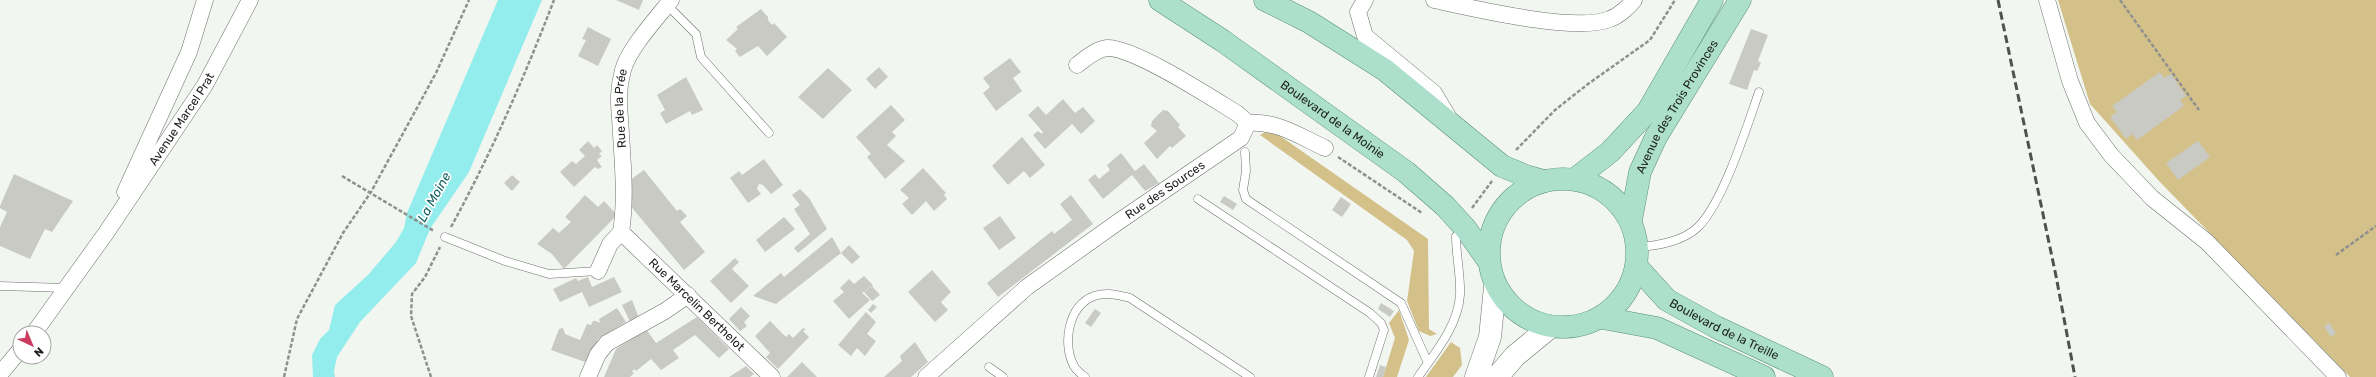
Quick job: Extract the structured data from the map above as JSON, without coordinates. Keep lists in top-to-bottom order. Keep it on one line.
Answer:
{"streets":{"main road":["Avenue des Trois Provinces","Boulevard de la Moinie","Boulevard de la Treille"],"street":["Rue de la Prée","Avenue Marcel Prat","Rue des Sources","Rue Marcelin Berthelot"]},"crossings":[["Rue de la Prée","Rue Marcelin Berthelot"]],"water":["La Moine"],"north":"bottom right"}
